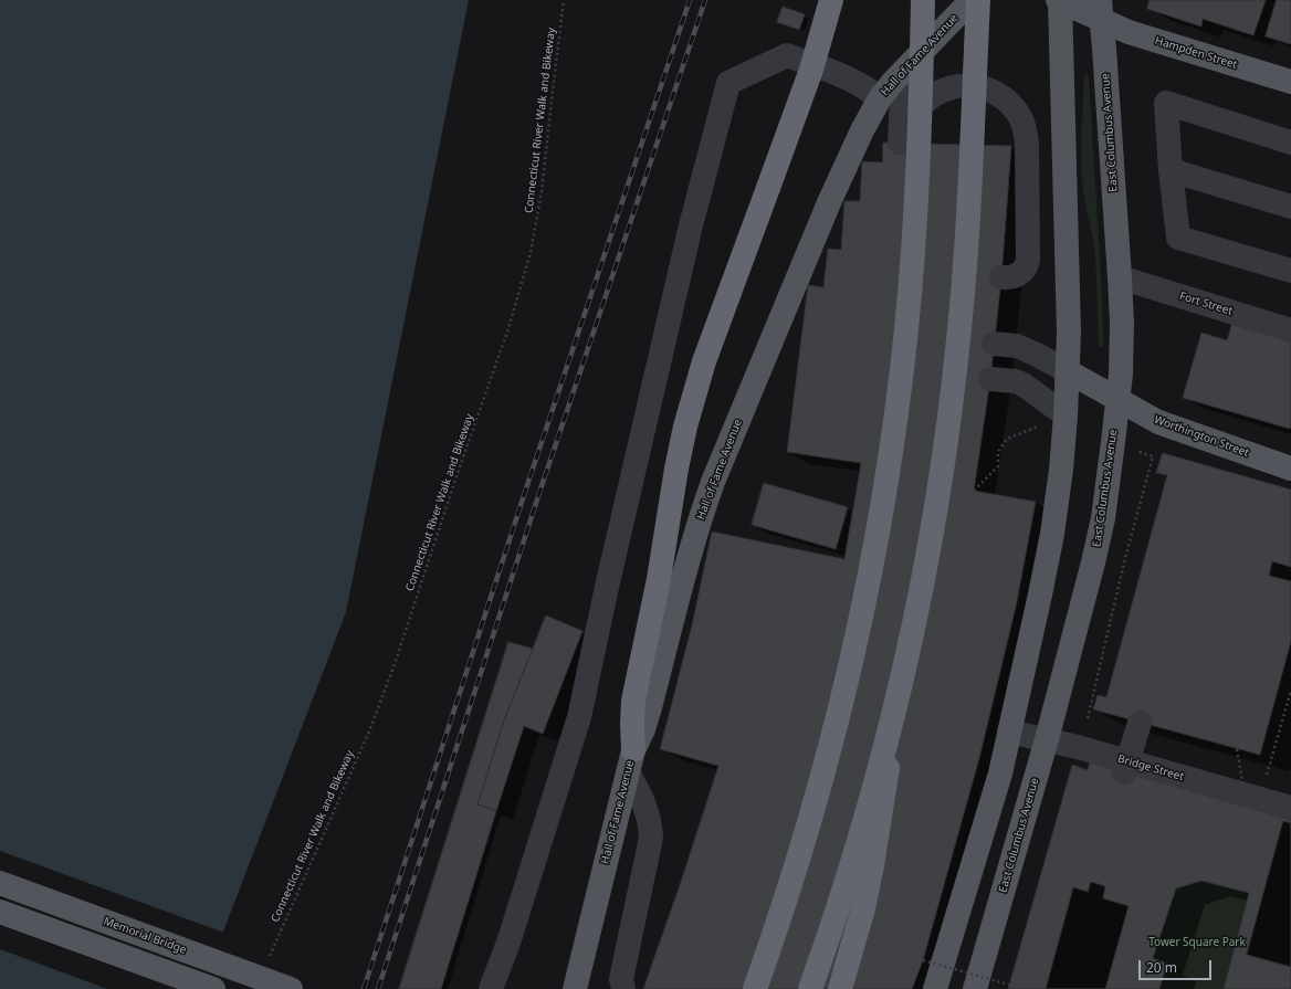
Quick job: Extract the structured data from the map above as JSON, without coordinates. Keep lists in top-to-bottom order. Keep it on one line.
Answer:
{"streets":{"main road":["Hampden Street","Hall of Fame Avenue","East Columbus Avenue","Worthington Street","Memorial Bridge"],"street":["Fort Street","Bridge Street"],"path":["Connecticut River Walk and Bikeway"]},"crossings":[["Hampden Street","East Columbus Avenue"],["East Columbus Avenue","Fort Street"],["East Columbus Avenue","Worthington Street"],["East Columbus Avenue","Bridge Street"]],"parks":["Tower Square Park"],"scale_bar":"20 m"}
